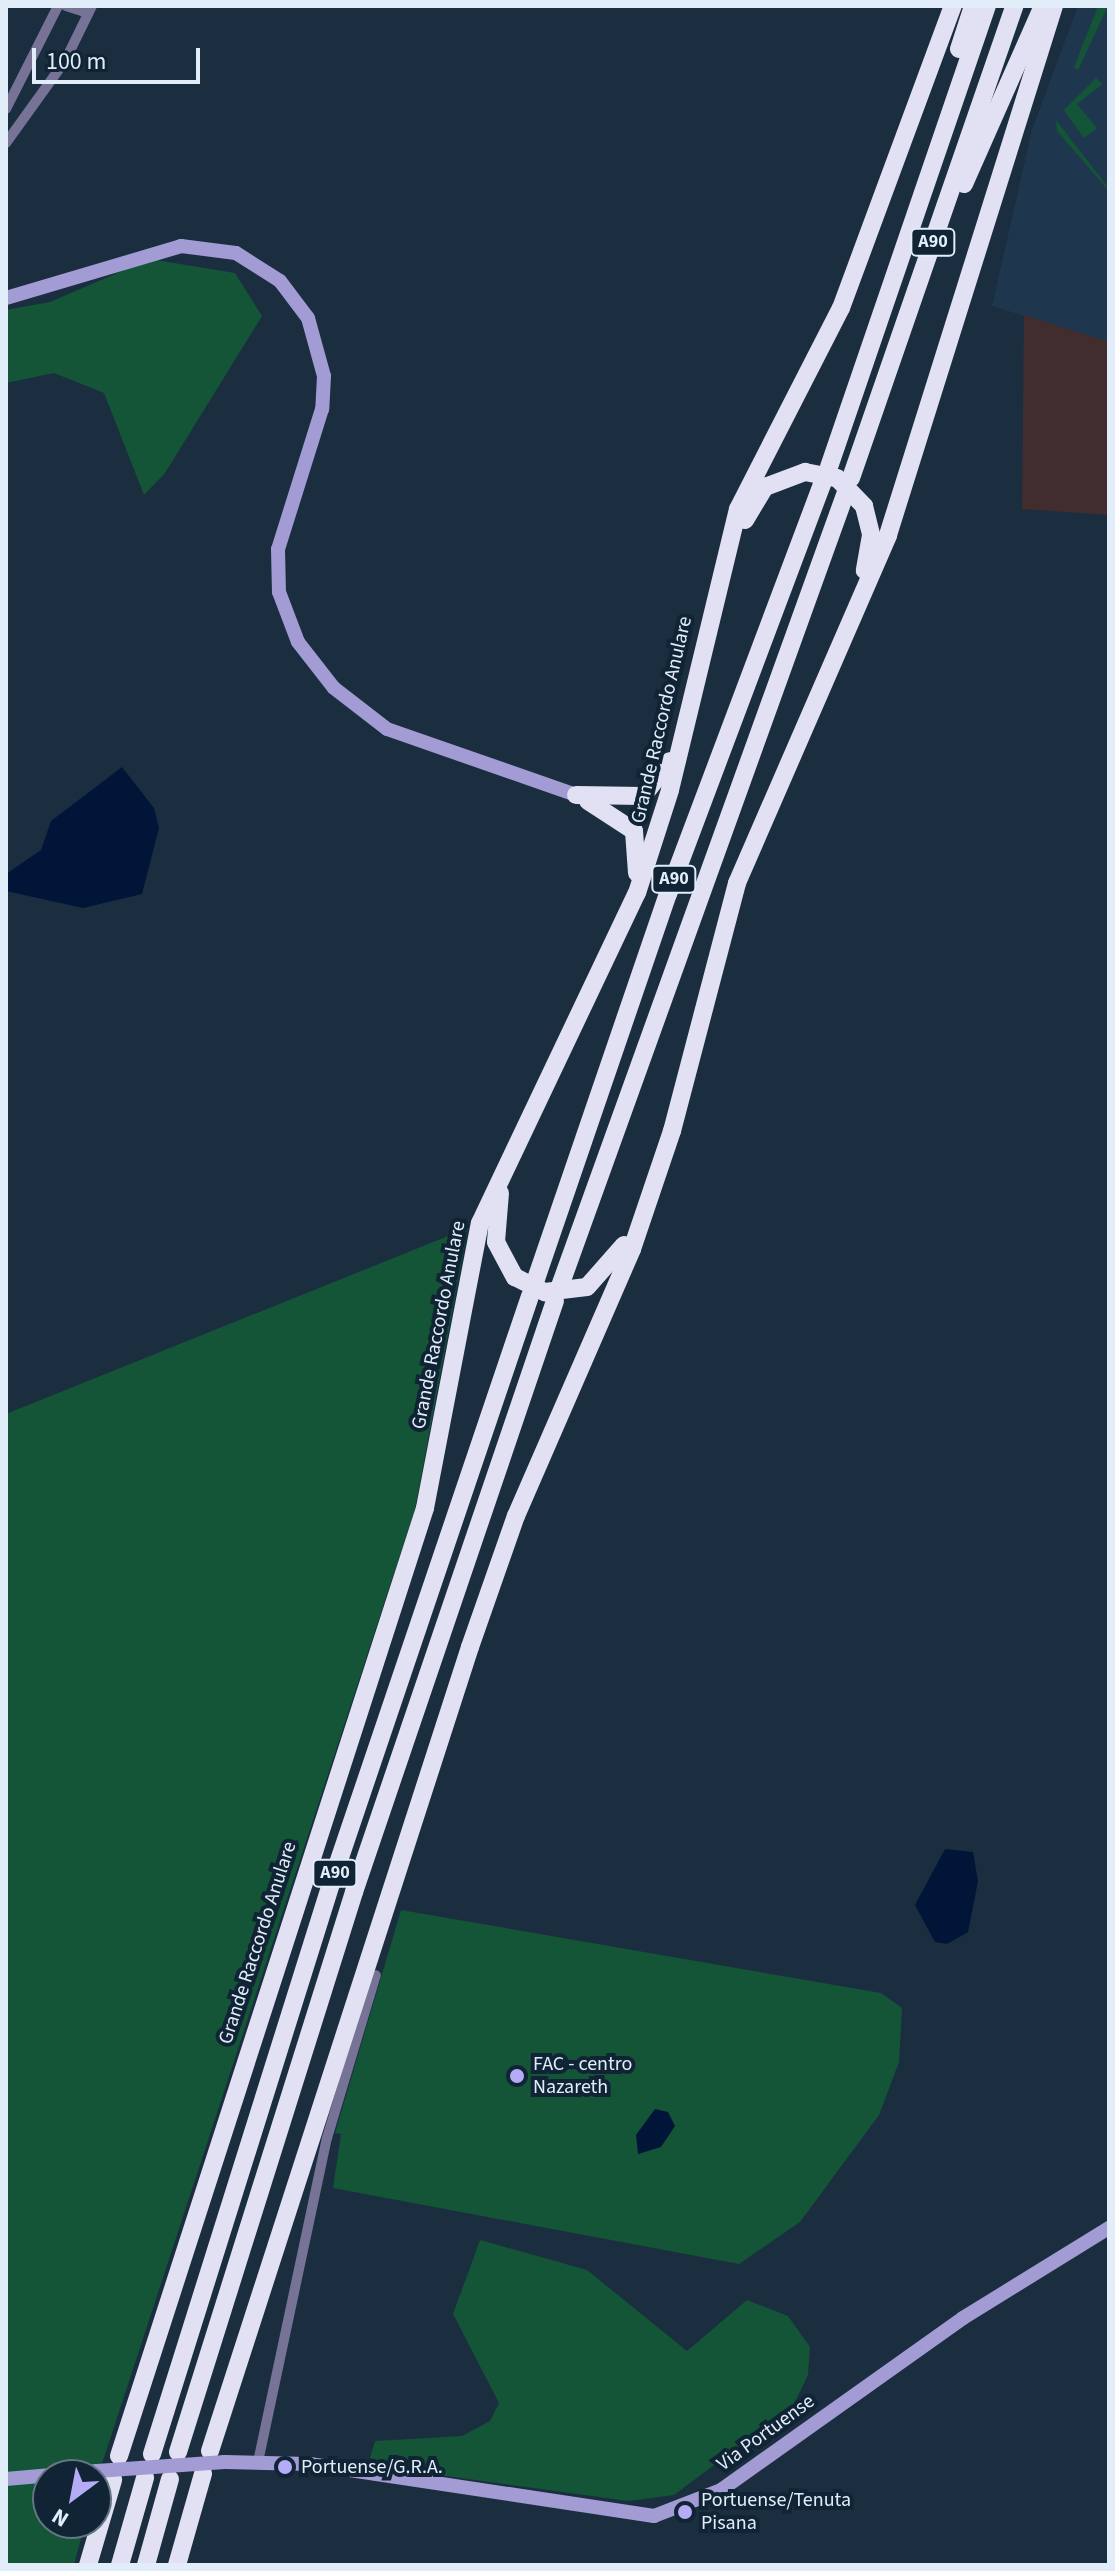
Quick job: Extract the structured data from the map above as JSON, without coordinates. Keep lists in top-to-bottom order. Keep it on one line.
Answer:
{"streets":{"highway":["A90","Grande Raccordo Anulare"],"main road":["Via Portuense"]},"places":["FAC - centro Nazareth","Portuense/G.R.A.","Portuense/Tenuta Pisana"],"scale_bar":"100 m","north":"bottom left"}
